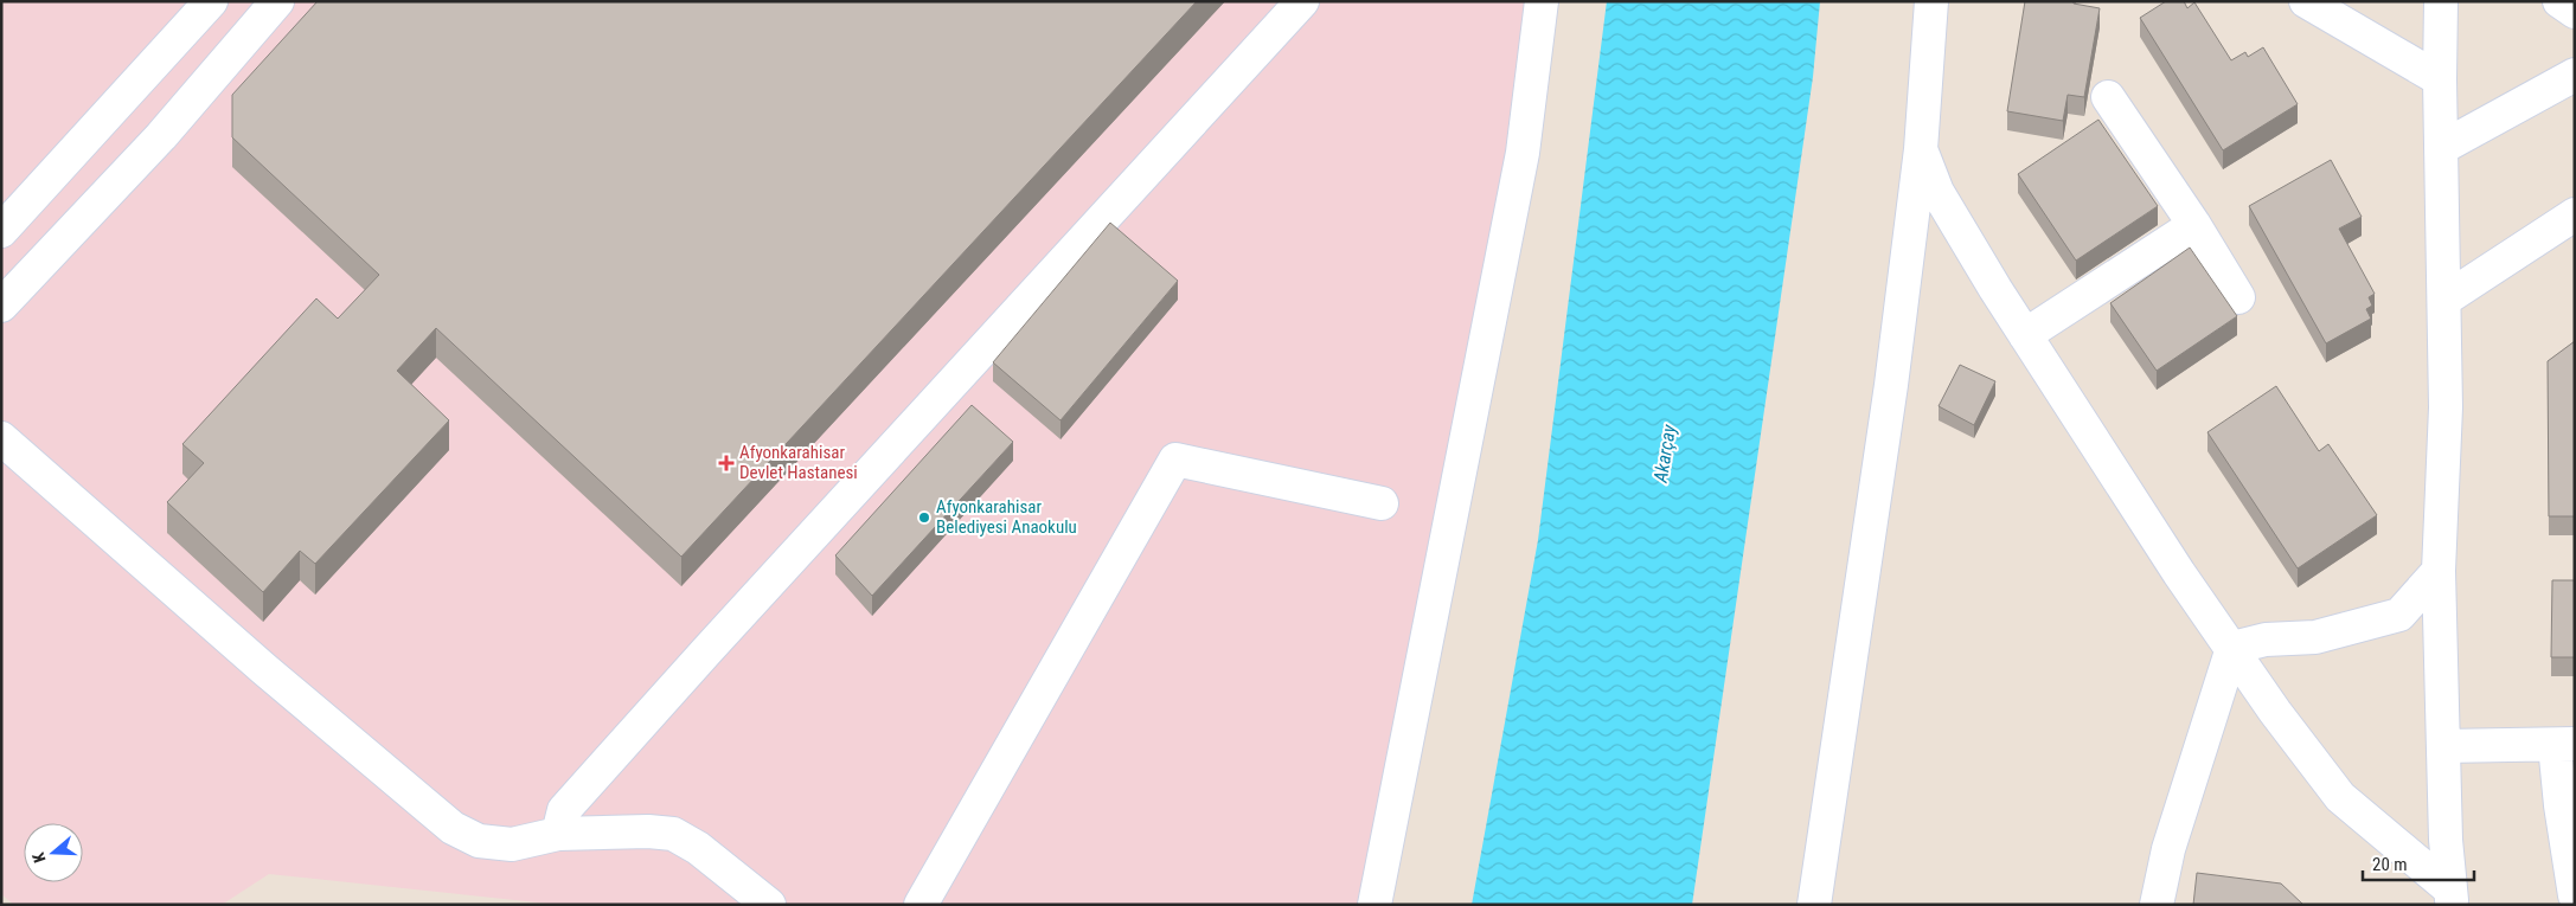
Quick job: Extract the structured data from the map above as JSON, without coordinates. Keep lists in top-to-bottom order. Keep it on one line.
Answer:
{"water":["Akarçay"],"places":{"health":["Afyonkarahisar Devlet Hastanesi"],"other":["Afyonkarahisar Belediyesi Anaokulu"]},"scale_bar":"20 m","north":"left"}
